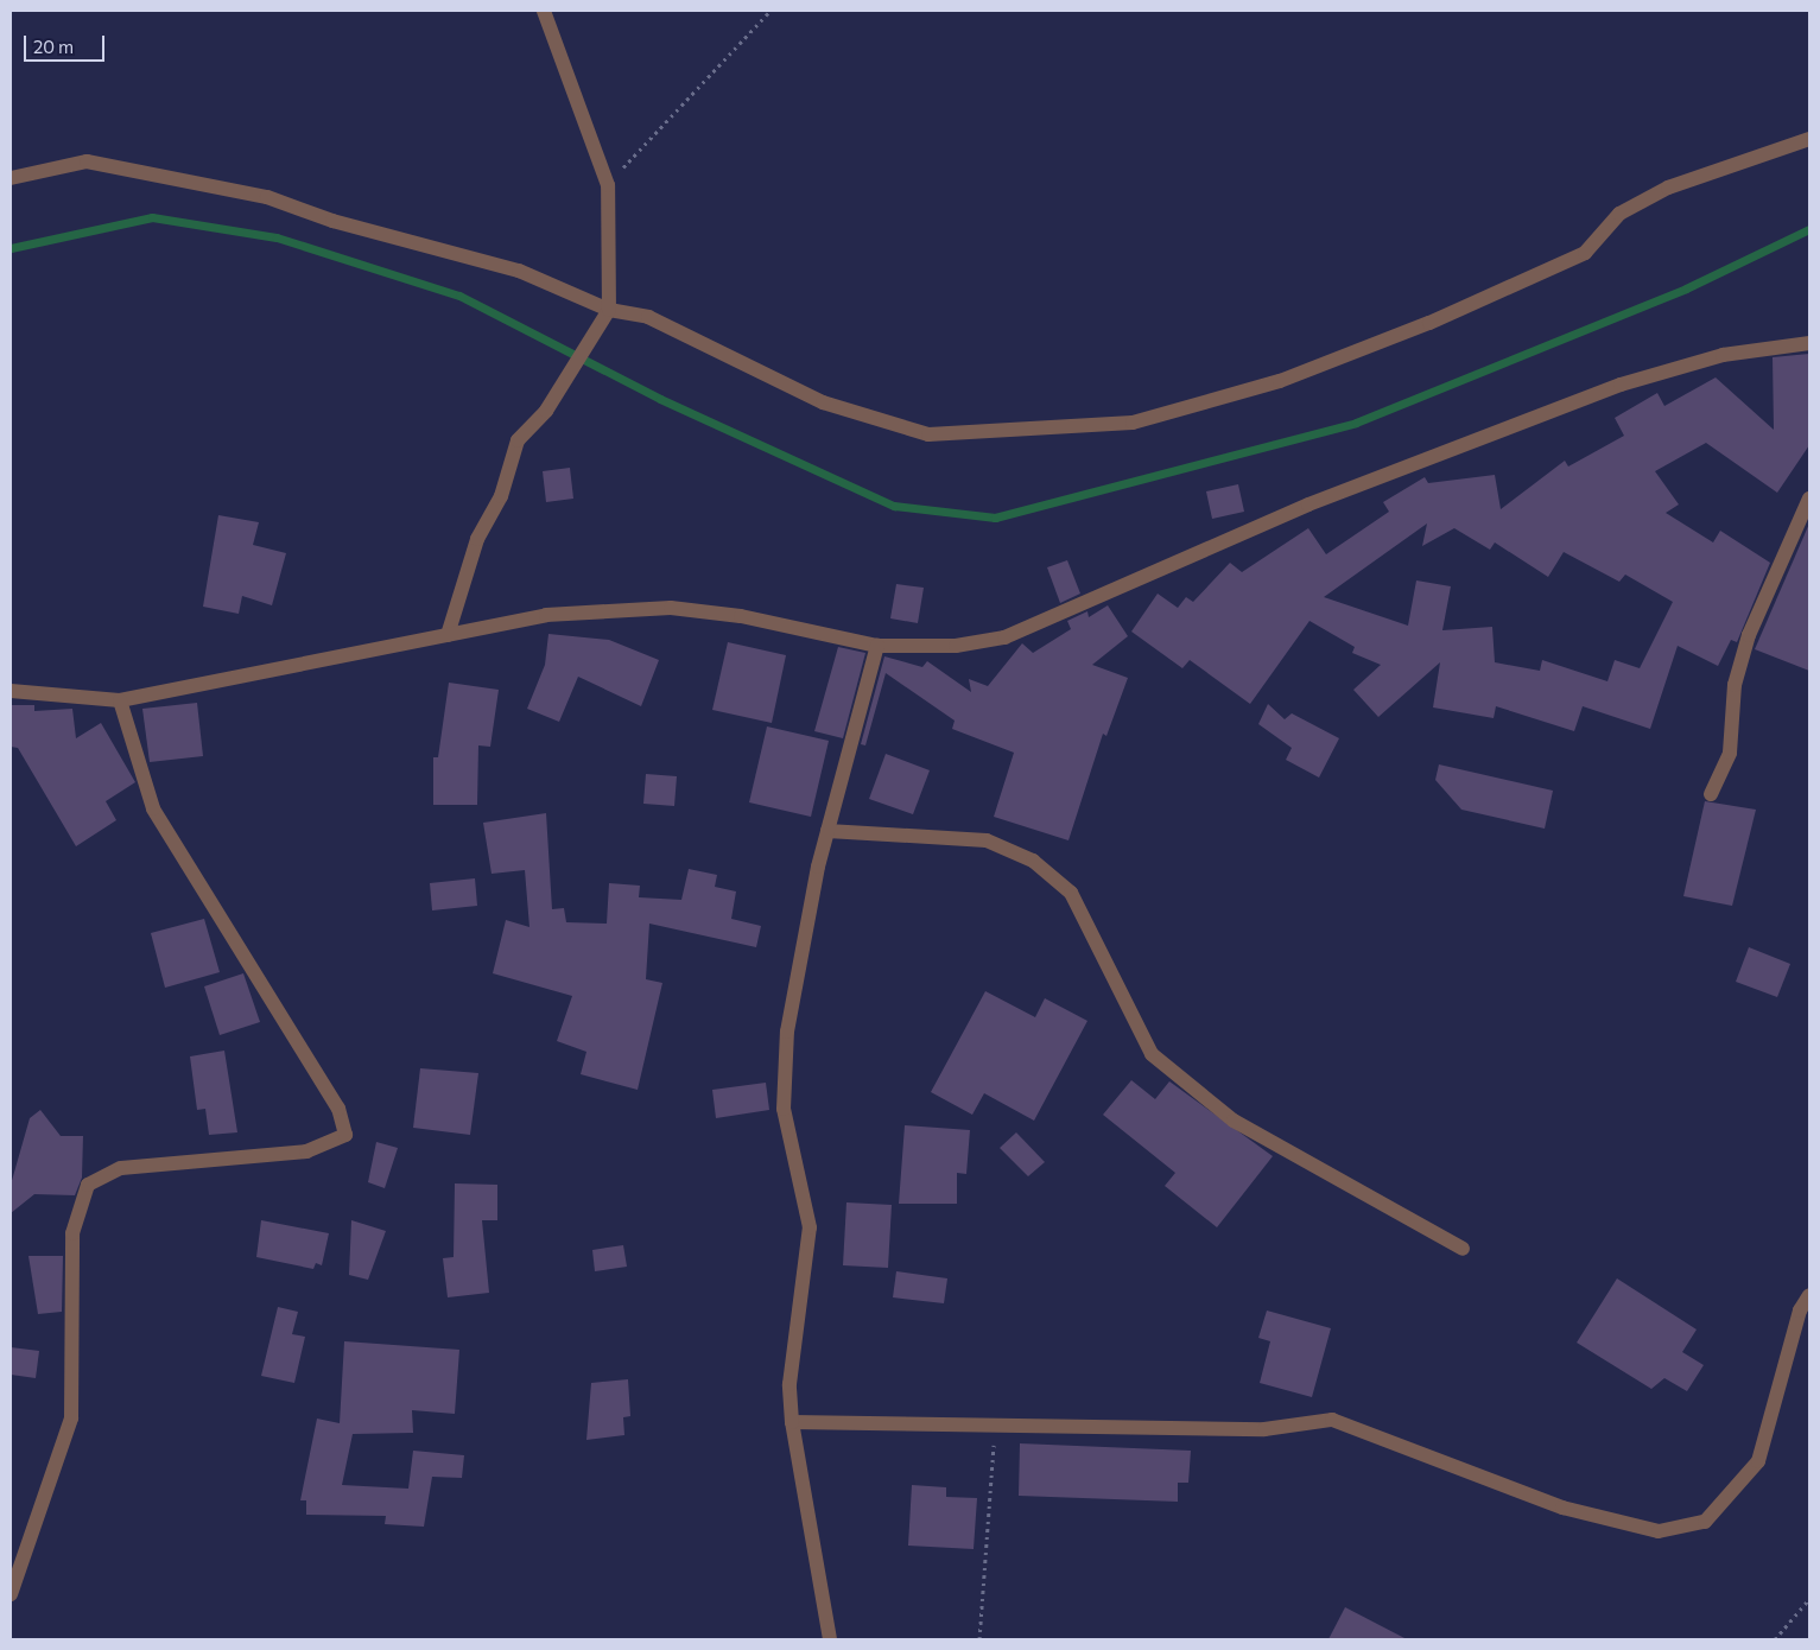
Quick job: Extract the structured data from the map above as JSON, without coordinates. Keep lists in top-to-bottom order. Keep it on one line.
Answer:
{"scale_bar":"20 m"}
